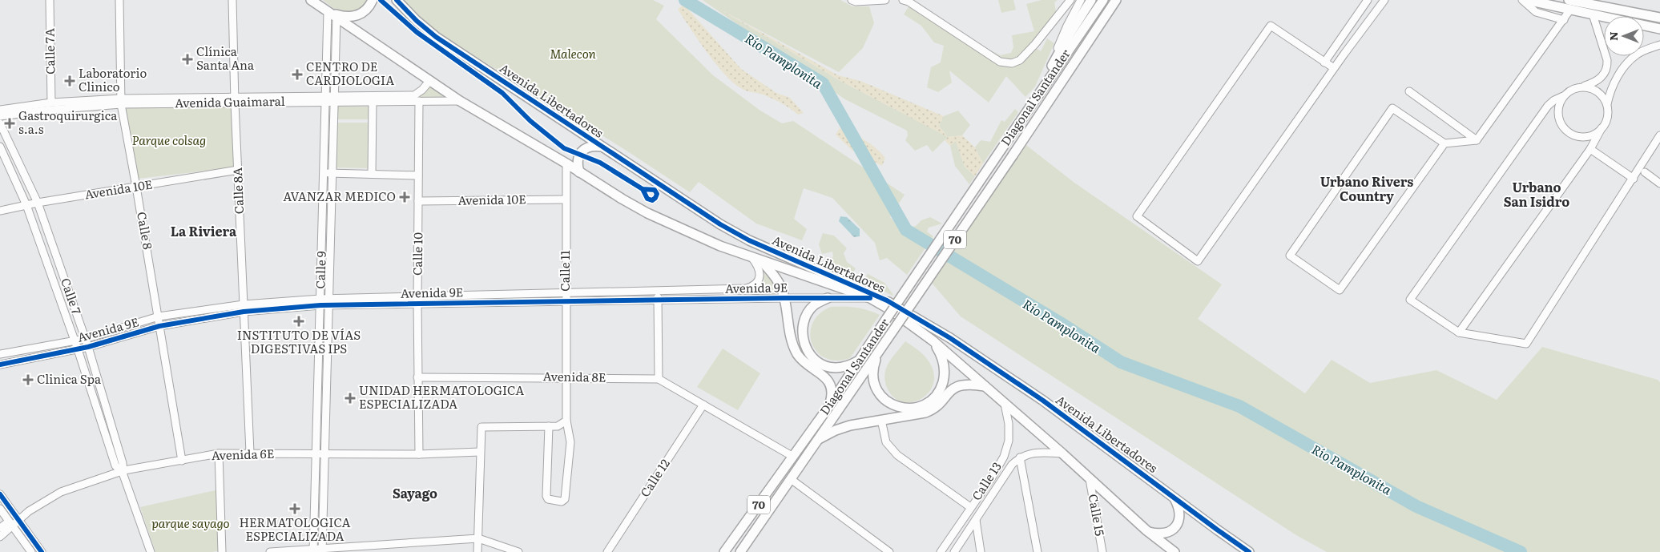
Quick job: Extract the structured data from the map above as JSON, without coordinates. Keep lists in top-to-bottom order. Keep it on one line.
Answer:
{"streets":{"main road":["Diagonal Santander","Avenida Libertadores","70"],"street":["Calle 7A","Avenida Guaimaral","Avenida 10E","Calle 8A","Calle 8","Calle 10","Calle 9","Calle 11","Avenida 9E","Calle 7","Avenida 8E","Avenida 6E","Calle 12","Calle 13","Calle 15"]},"crossings":[["Calle 7A","Avenida Guaimaral"],["Avenida Libertadores","Avenida Guaimaral"],["Avenida Libertadores","Calle 9"],["Avenida Libertadores","Calle 11"],["Avenida Libertadores","Avenida 9E"],["Avenida Libertadores","Calle 13"],["Avenida Libertadores","Calle 15"],["Avenida Guaimaral","Calle 8A"],["Avenida Guaimaral","Calle 8"],["Avenida Guaimaral","Calle 10"],["Avenida Guaimaral","Calle 9"],["Avenida 10E","Calle 8A"],["Avenida 10E","Calle 8"],["Avenida 10E","Calle 10"],["Avenida 10E","Calle 11"],["Avenida 10E","Calle 7"],["Calle 8A","Avenida 9E"],["Calle 8A","Avenida 6E"],["Calle 8","Avenida 9E"],["Calle 8","Avenida 6E"],["Calle 10","Avenida 9E"],["Calle 10","Avenida 8E"],["Calle 10","Avenida 6E"],["Calle 9","Avenida 9E"],["Calle 9","Avenida 6E"],["Calle 11","Avenida 9E"],["Calle 11","Avenida 8E"],["Avenida 9E","Calle 7"],["Calle 7","Avenida 6E"]],"districts":["Urbano Rivers Country","Urbano San Isidro","La Riviera","Sayago"],"water":["Río Pamplonita"],"parks":["Malecon","Parque colsag","parque sayago"],"places":{"health":["Clínica Santa Ana","CENTRO DE CARDIOLOGIA","Laboratorio Clinico","Gastroquirurgica s.a.s","AVANZAR MEDICO","INSTITUTO DE VÍAS DIGESTIVAS IPS","Clinica Spa","UNIDAD HERMATOLOGICA ESPECIALIZADA","HERMATOLOGICA ESPECIALIZADA"]},"north":"left"}
